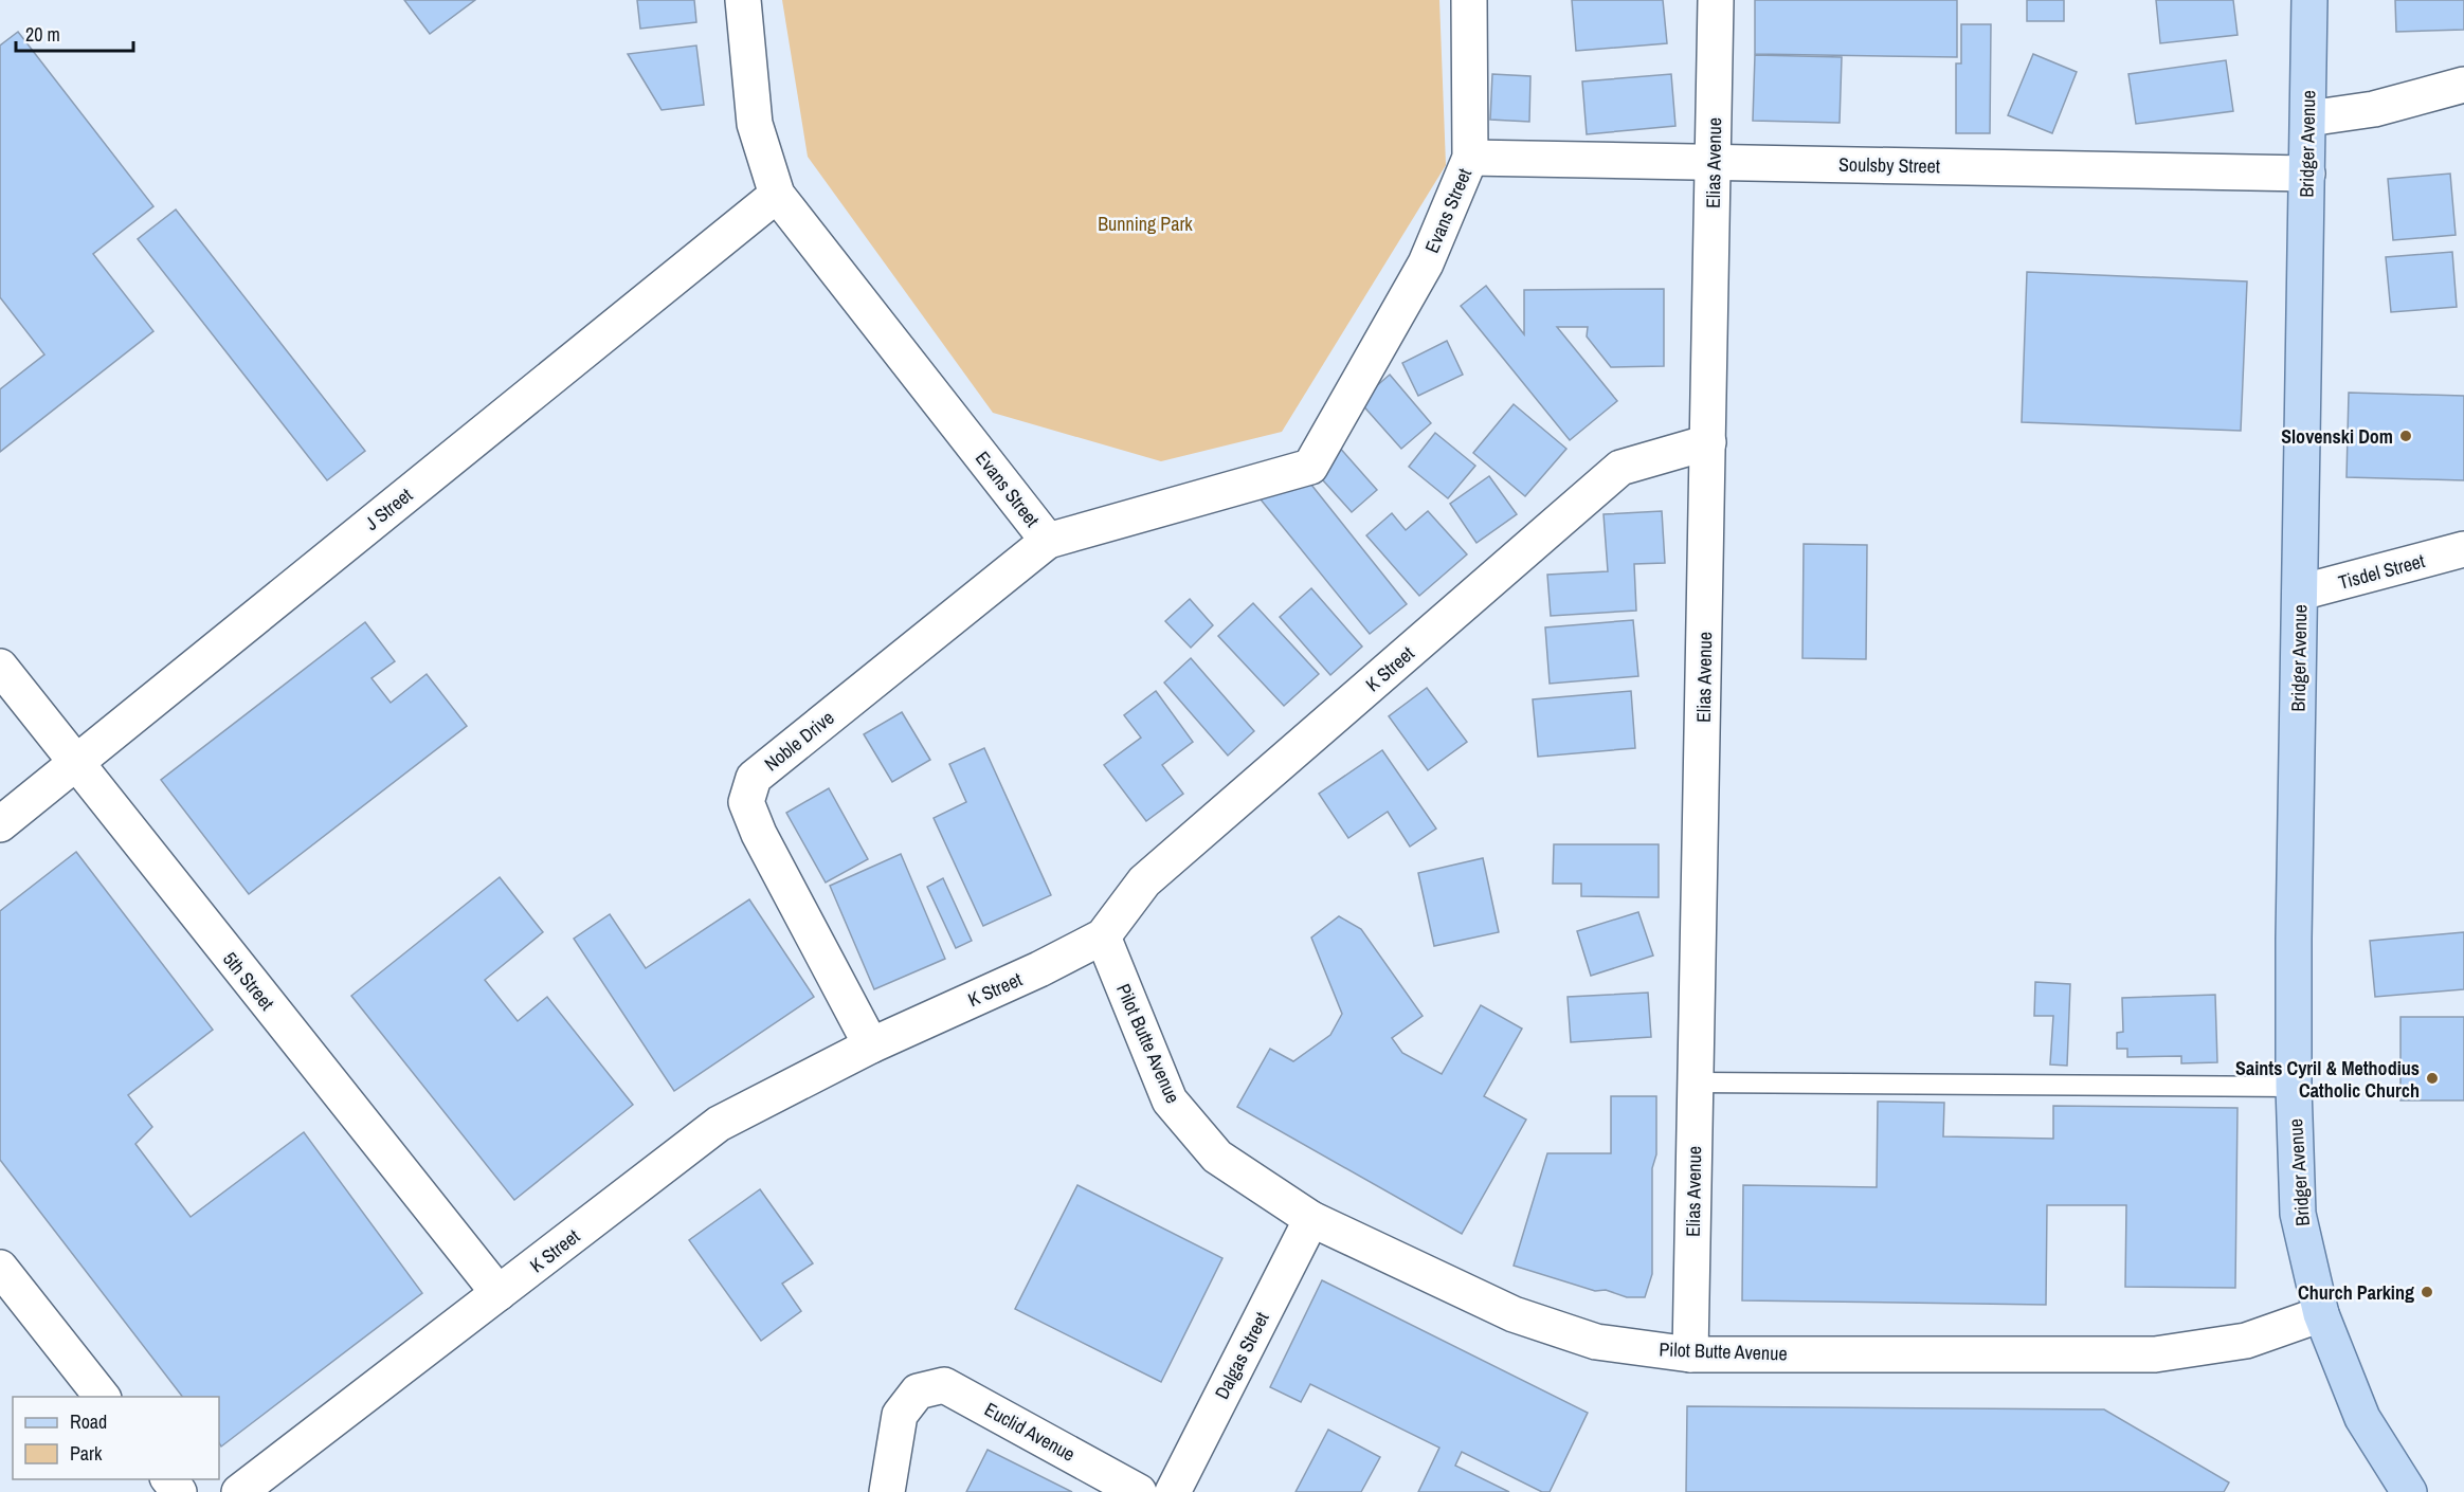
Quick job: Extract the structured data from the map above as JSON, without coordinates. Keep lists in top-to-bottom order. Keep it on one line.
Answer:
{"streets":{"main road":["Bridger Avenue"],"street":["Elias Avenue","Soulsby Street","Evans Street","J Street","Tisdel Street","K Street","Noble Drive","5th Street","Pilot Butte Avenue","Dalgas Street","Euclid Avenue"]},"crossings":[["Bridger Avenue","Soulsby Street"],["Bridger Avenue","Tisdel Street"],["Bridger Avenue","Pilot Butte Avenue"],["Elias Avenue","Soulsby Street"],["Elias Avenue","K Street"],["Elias Avenue","Pilot Butte Avenue"],["Soulsby Street","Evans Street"],["Evans Street","J Street"],["Evans Street","Noble Drive"],["J Street","5th Street"],["K Street","Noble Drive"],["K Street","5th Street"],["K Street","Pilot Butte Avenue"],["Pilot Butte Avenue","Dalgas Street"]],"parks":["Bunning Park"],"places":["Slovenski Dom","Saints Cyril & Methodius Catholic Church","Church Parking"],"legend":["Road","Park"],"scale_bar":"20 m"}
